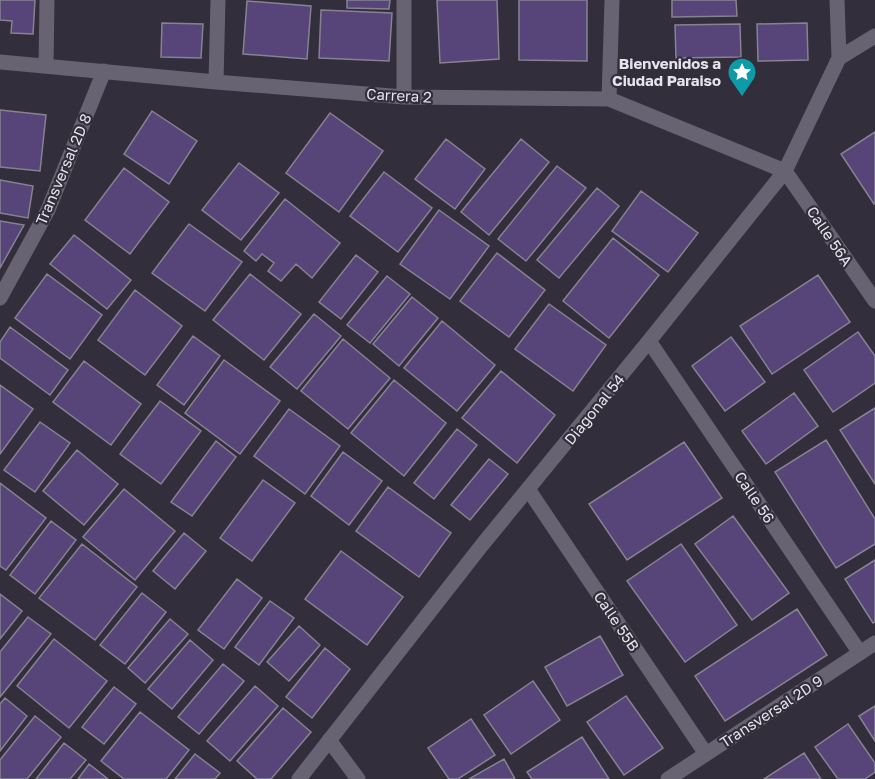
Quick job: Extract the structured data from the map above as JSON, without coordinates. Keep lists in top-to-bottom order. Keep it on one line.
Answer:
{"streets":{"street":["Carrera 2","Transversal 2D 8","Calle 56A","Diagonal 54","Calle 56","Calle 55B","Transversal 2D 9"]},"crossings":[["Carrera 2","Transversal 2D 8"],["Carrera 2","Calle 56A"],["Carrera 2","Diagonal 54"],["Calle 56A","Diagonal 54"],["Diagonal 54","Calle 56"],["Diagonal 54","Calle 55B"],["Calle 56","Transversal 2D 9"],["Calle 55B","Transversal 2D 9"]],"places":{"place":["Bienvenidos a Ciudad Paraiso"]}}
